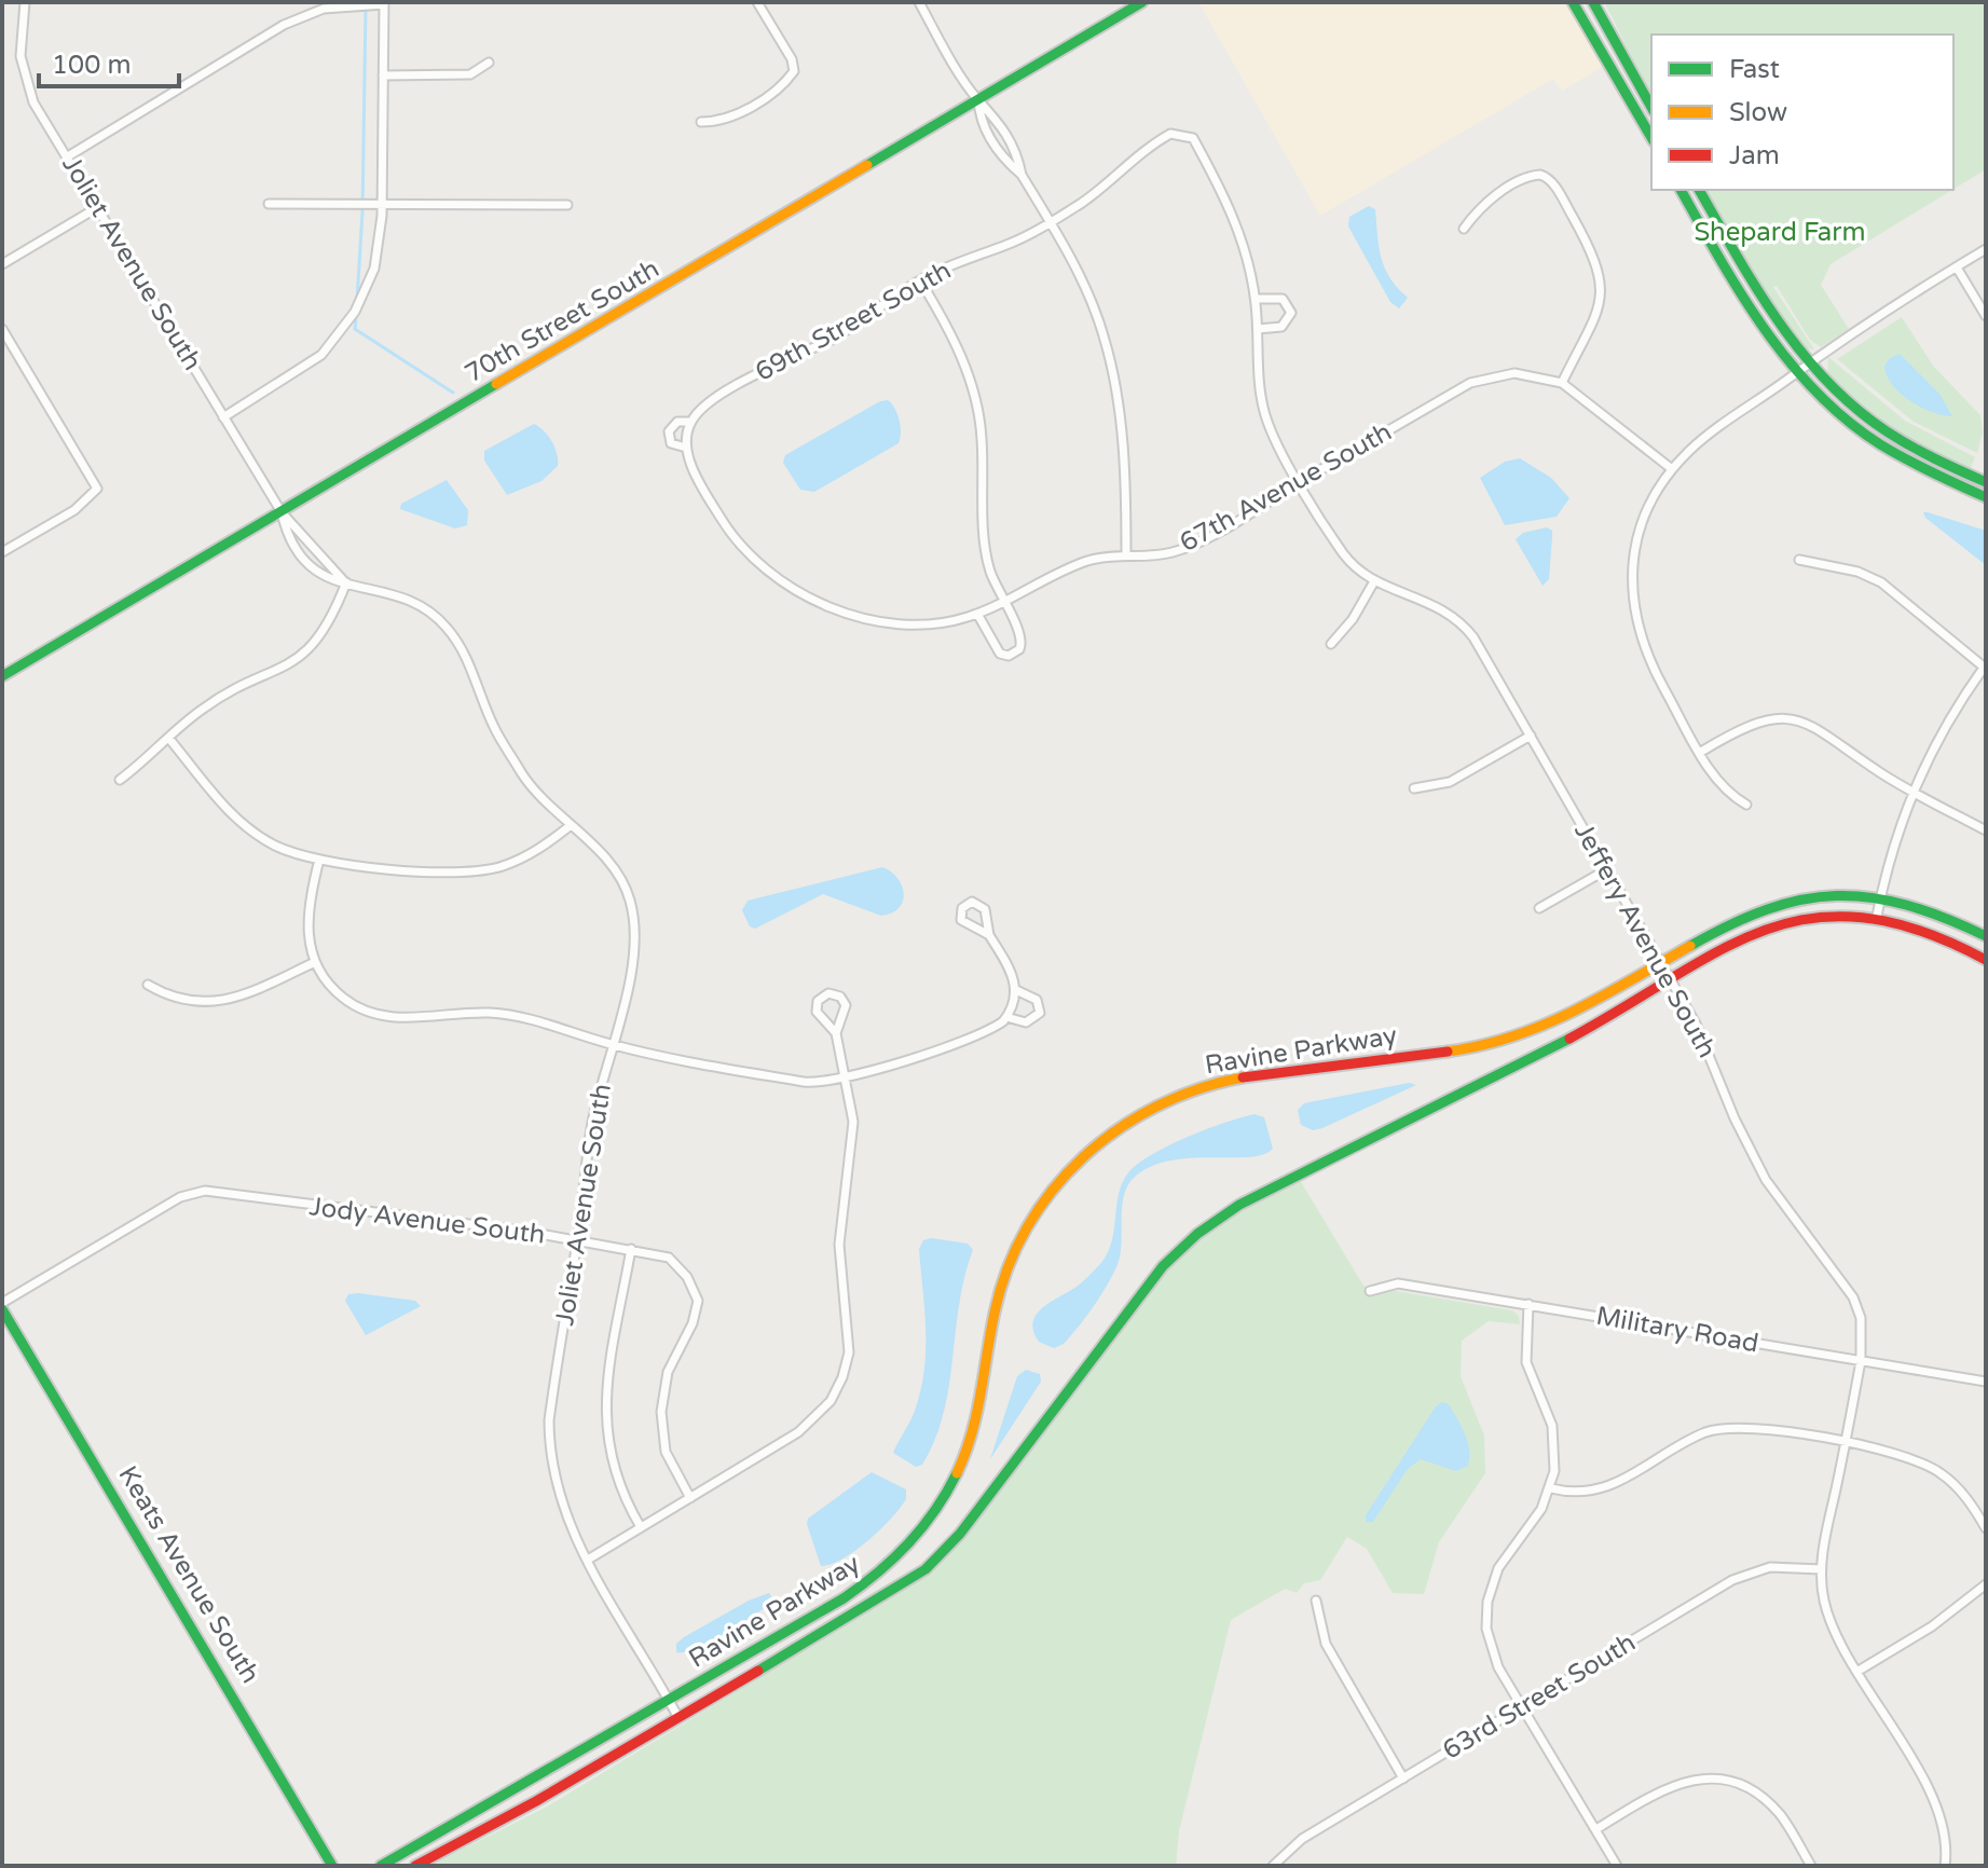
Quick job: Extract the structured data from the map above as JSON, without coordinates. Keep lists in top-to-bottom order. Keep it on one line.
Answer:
{"streets":{"street":["Joliet Avenue South","70th Street South","69th Street South","67th Avenue South","Jeffery Avenue South","Ravine Parkway","Jody Avenue South","Military Road","Keats Avenue South","63rd Street South"]},"crossings":[["Joliet Avenue South","70th Street South"],["Joliet Avenue South","Ravine Parkway"],["Joliet Avenue South","Jody Avenue South"],["69th Street South","67th Avenue South"],["69th Street South","Jeffery Avenue South"],["67th Avenue South","Jeffery Avenue South"],["Jeffery Avenue South","Ravine Parkway"],["Jeffery Avenue South","Military Road"],["Jeffery Avenue South","63rd Street South"]],"parks":["Shepard Farm"],"legend":["Fast","Slow","Jam"],"scale_bar":"100 m"}
